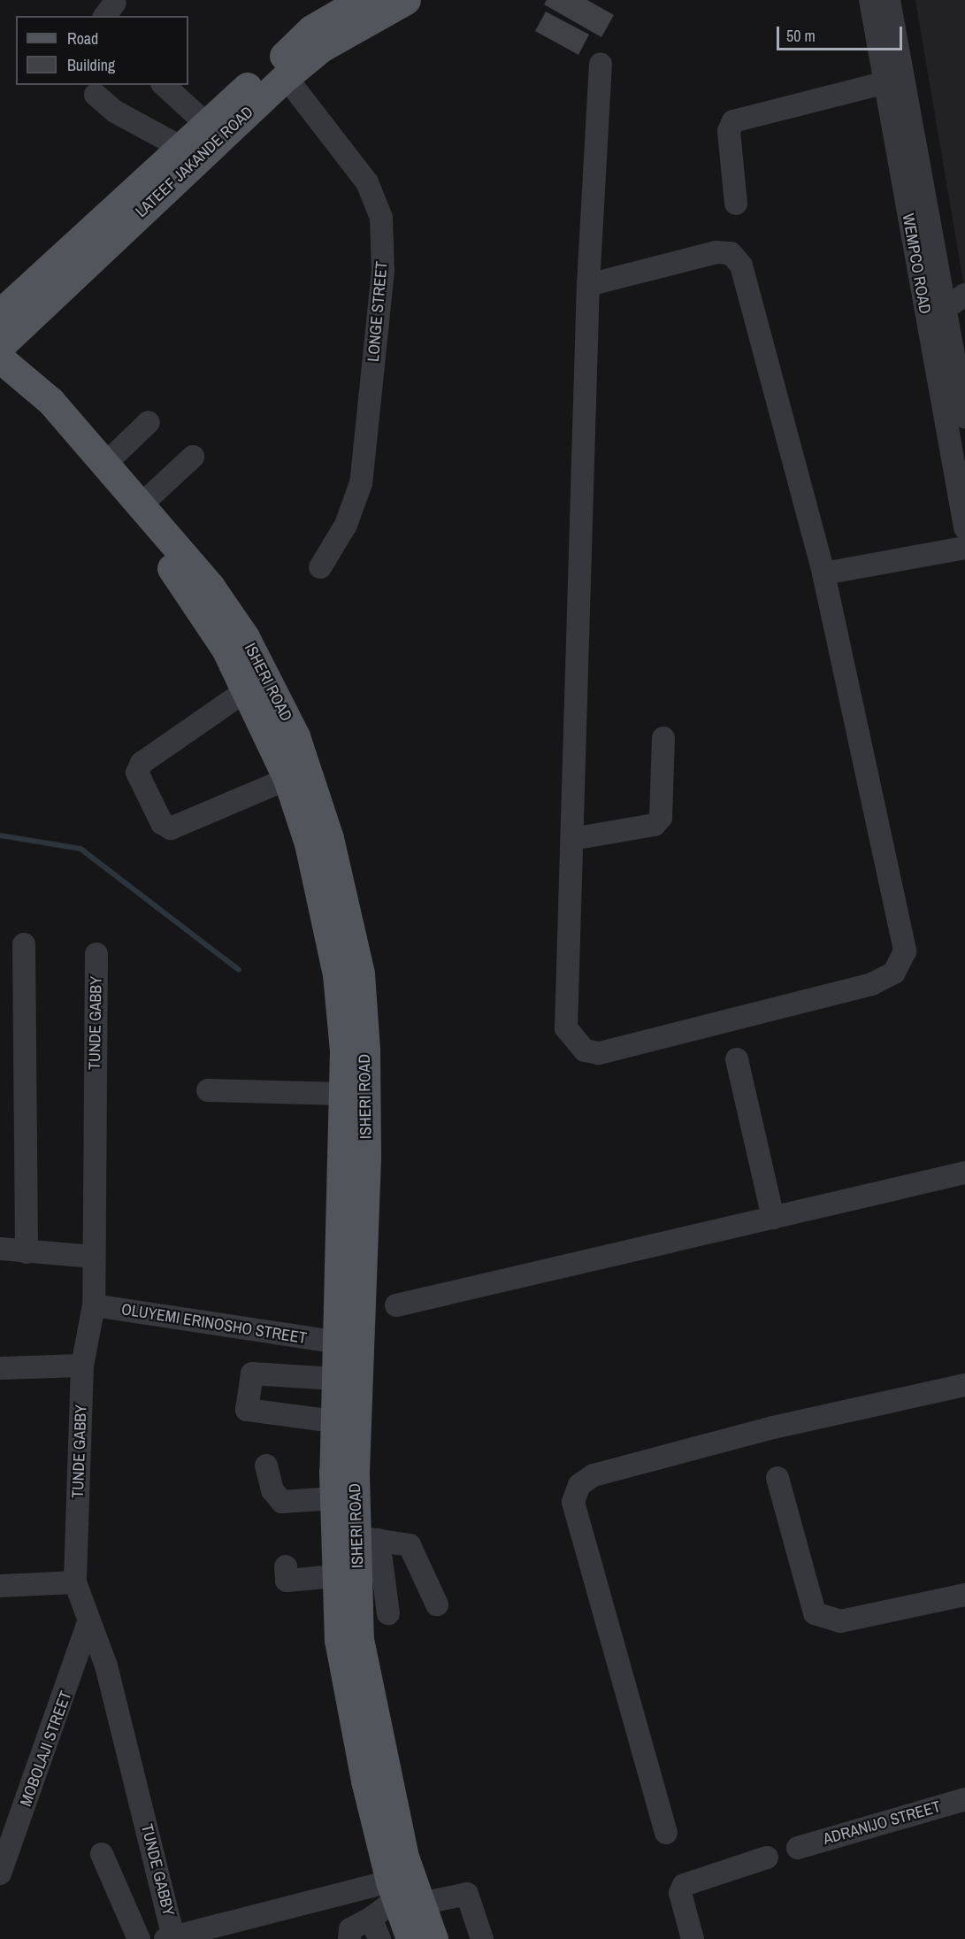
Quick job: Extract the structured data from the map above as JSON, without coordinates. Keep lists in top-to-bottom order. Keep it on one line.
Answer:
{"streets":{"main road":["LATEEF JAKANDE ROAD","ISHERI ROAD"],"street":["WEMPCO ROAD","LONGE STREET","TUNDE GABBY","OLUYEMI ERINOSHO STREET","MOBOLAJI STREET","ADRANIJO STREET"]},"crossings":[["LATEEF JAKANDE ROAD","LONGE STREET"],["ISHERI ROAD","OLUYEMI ERINOSHO STREET"],["TUNDE GABBY","OLUYEMI ERINOSHO STREET"],["TUNDE GABBY","MOBOLAJI STREET"]],"legend":["Road","Building"],"scale_bar":"50 m"}
